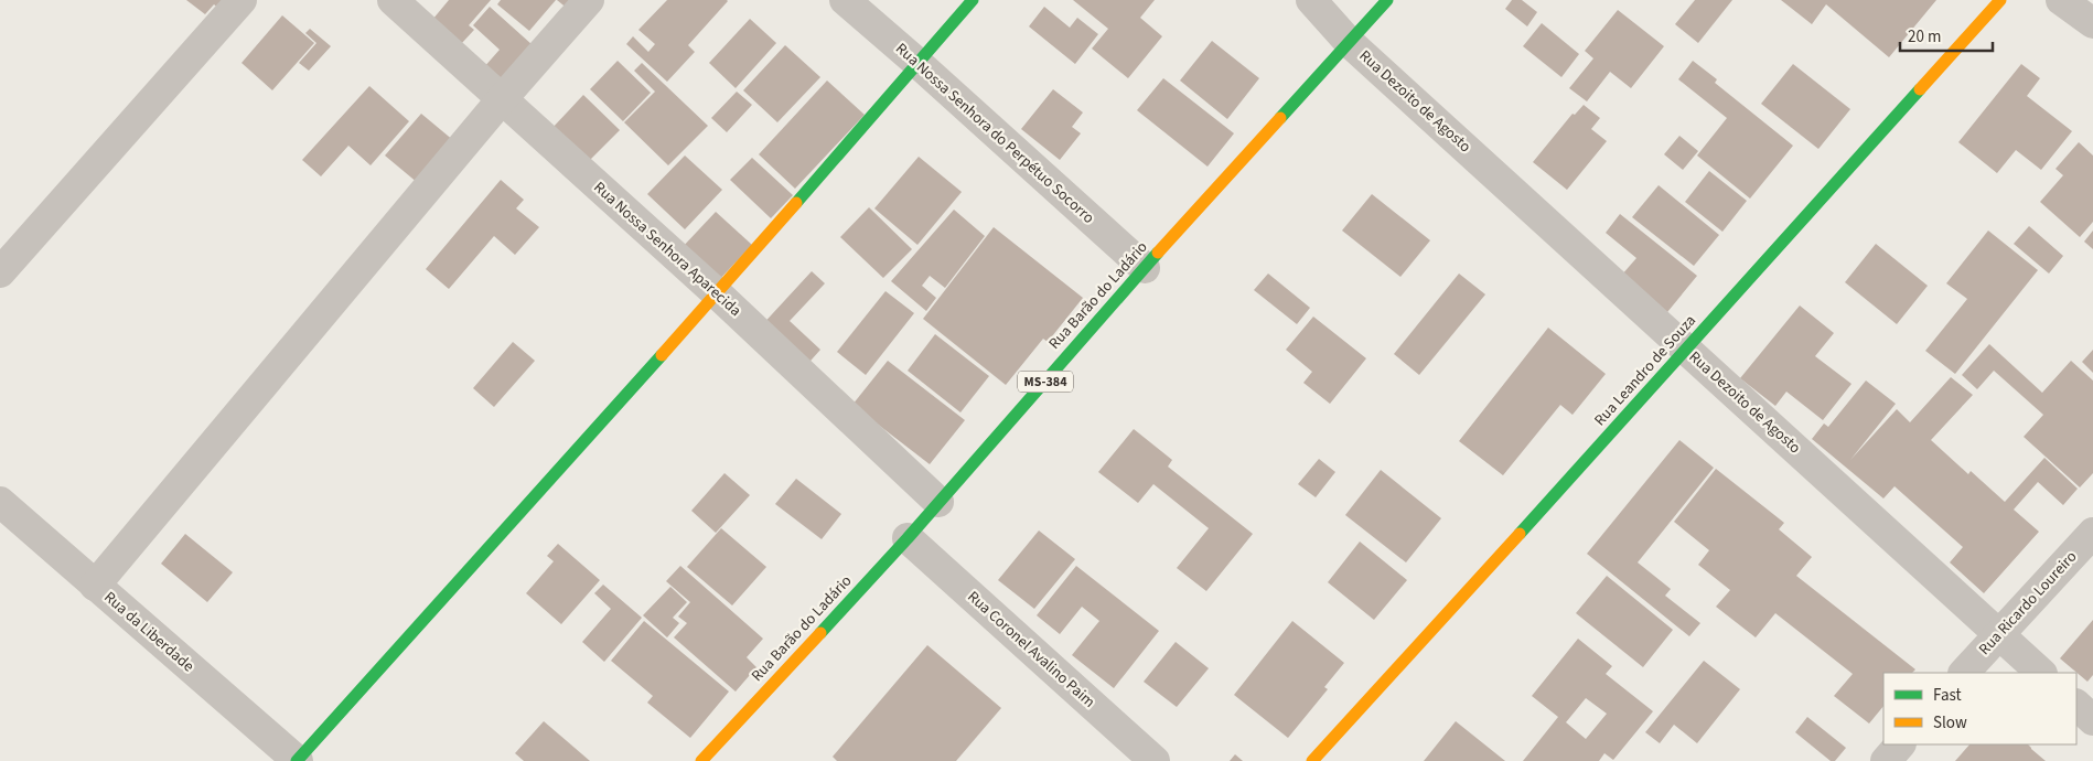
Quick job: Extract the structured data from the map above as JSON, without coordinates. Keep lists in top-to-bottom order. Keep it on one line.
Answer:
{"streets":{"street":["Rua Dezoito de Agosto","Rua Nossa Senhora do Perpétuo Socorro","Rua Nossa Senhora Aparecida","Rua Barão do Ladário","Rua Leandro de Souza","MS-384","Rua Ricardo Loureiro","Rua da Liberdade","Rua Coronel Avalino Paim"]},"crossings":[["Rua Dezoito de Agosto","Rua Barão do Ladário"],["Rua Dezoito de Agosto","Rua Leandro de Souza"],["Rua Dezoito de Agosto","Rua Ricardo Loureiro"],["Rua Nossa Senhora do Perpétuo Socorro","Rua Barão do Ladário"],["Rua Nossa Senhora Aparecida","Rua Barão do Ladário"],["Rua Barão do Ladário","Rua Coronel Avalino Paim"]],"legend":["Fast","Slow"],"scale_bar":"20 m"}
